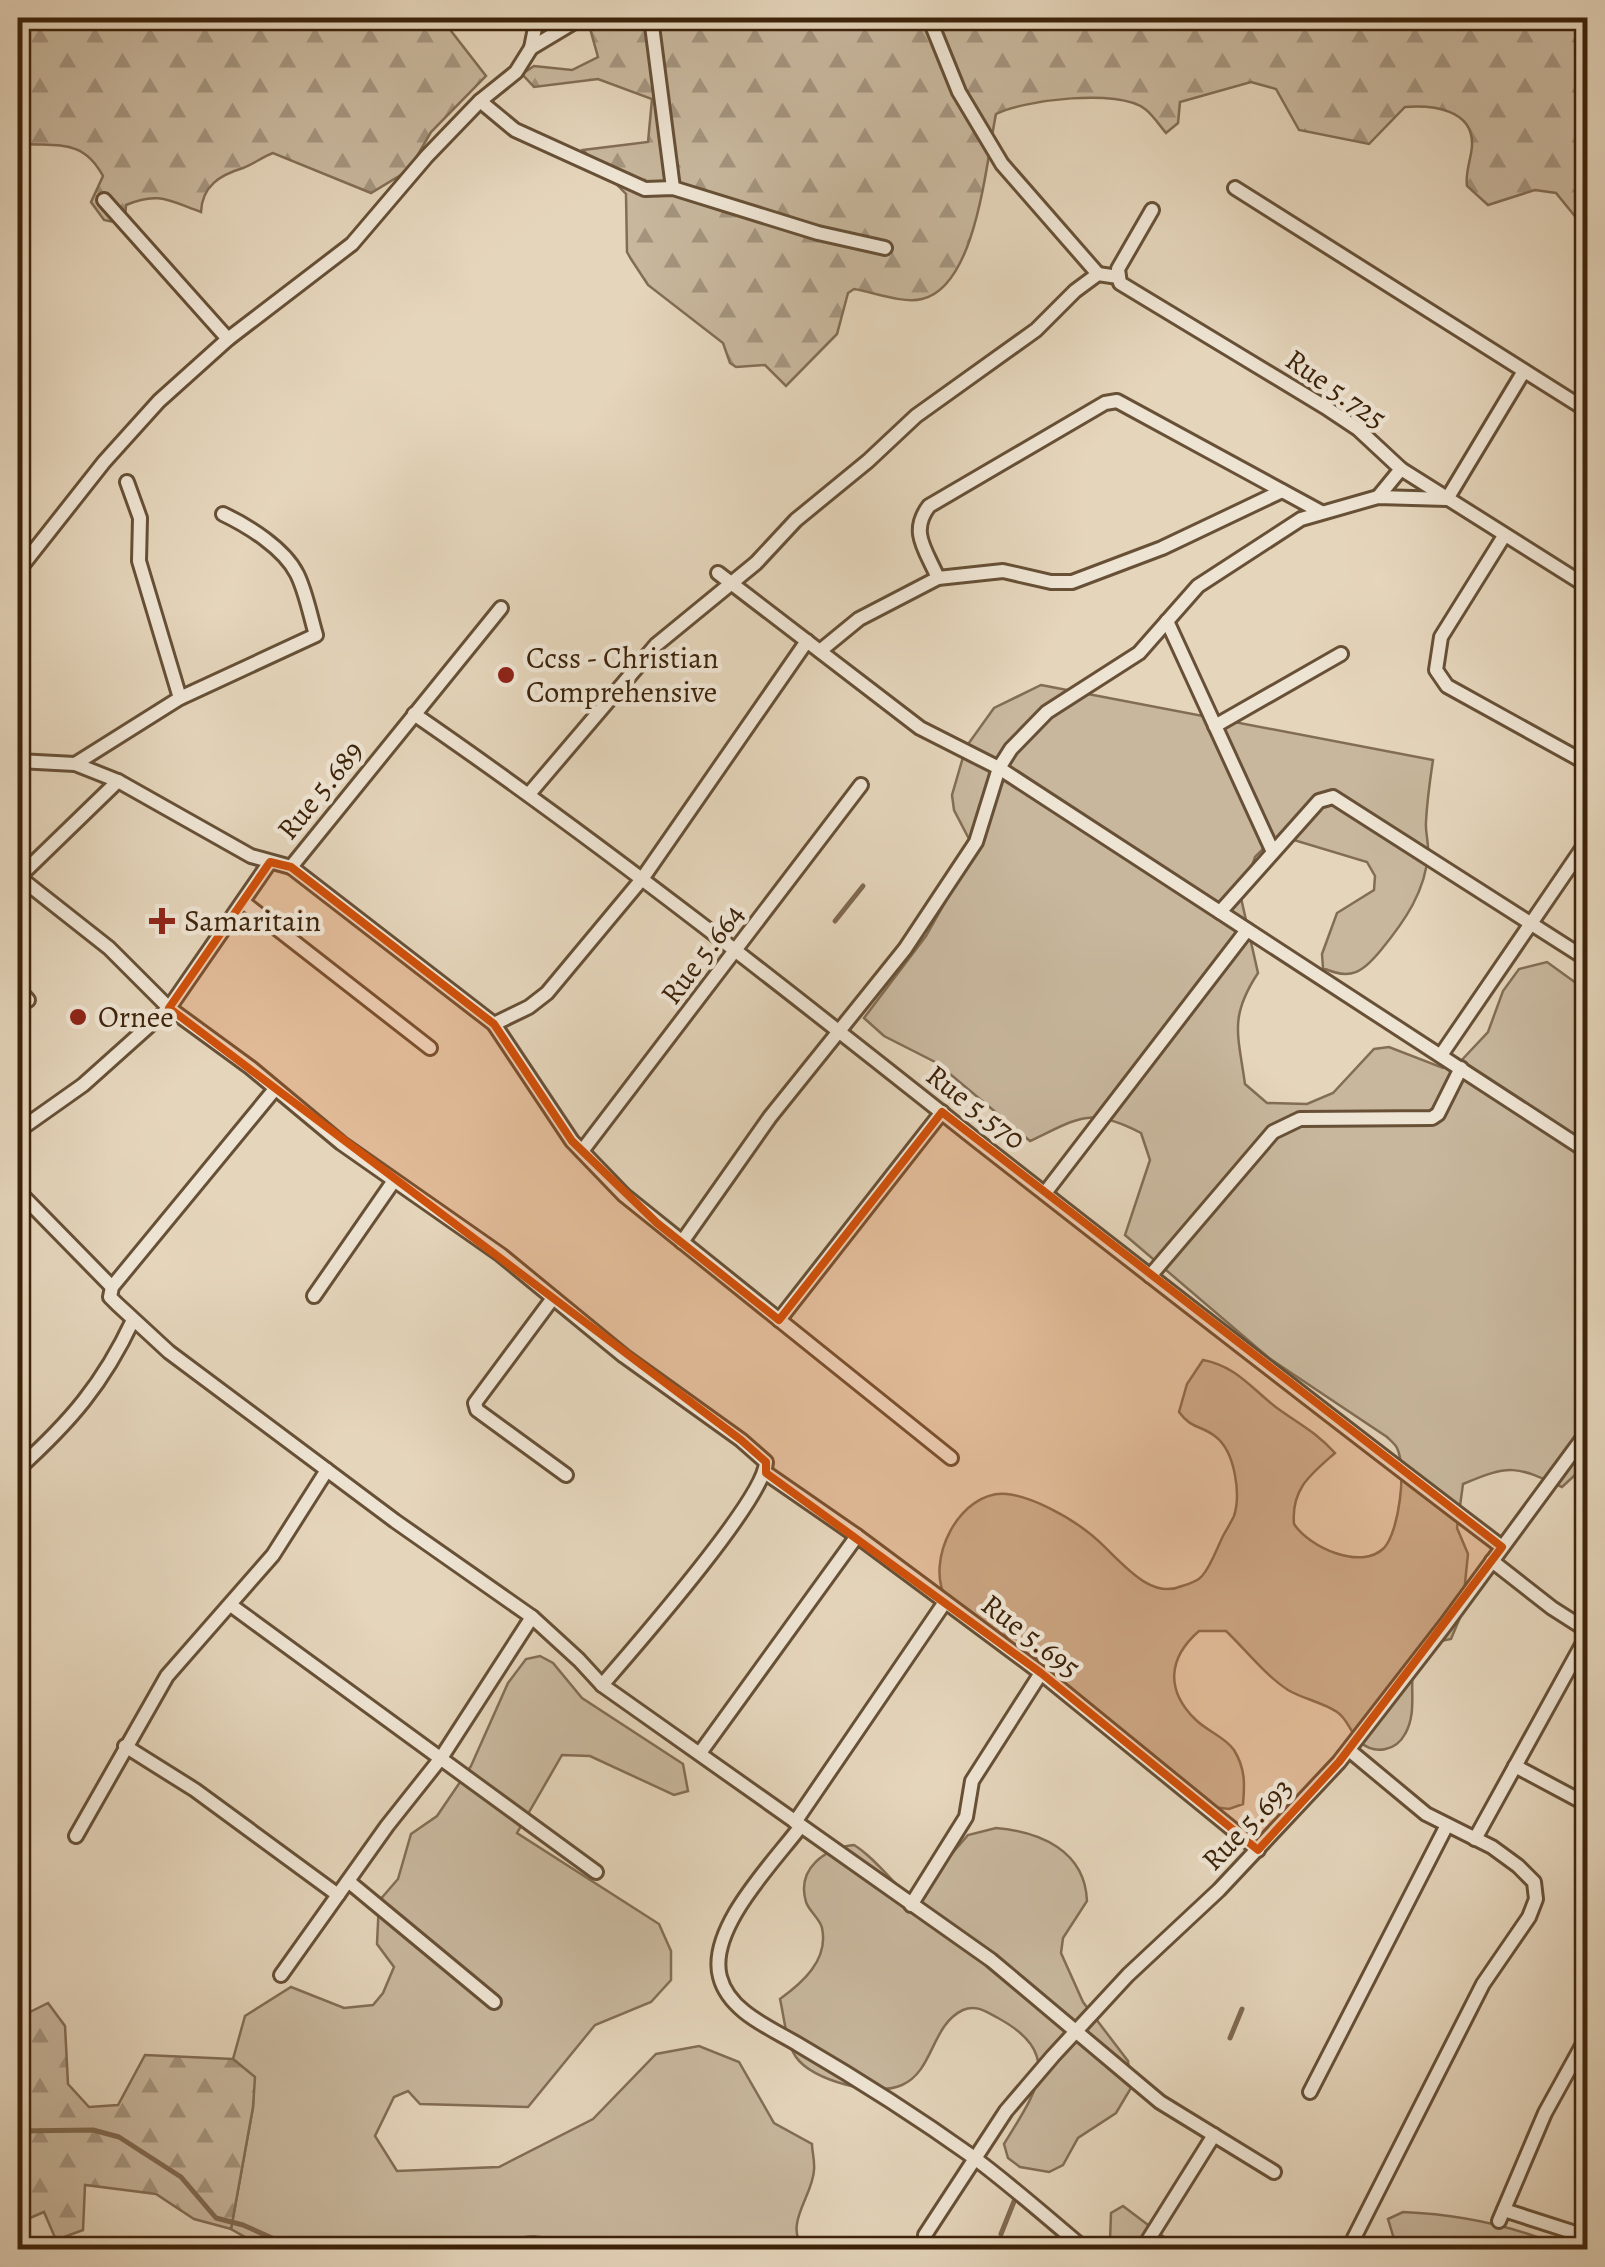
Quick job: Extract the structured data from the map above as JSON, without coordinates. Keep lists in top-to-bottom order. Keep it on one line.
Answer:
{"streets":{"street":["Rue 5.725","Rue 5.689","Rue 5.664","Rue 5.570","Rue 5.695","Rue 5.693"]},"crossings":[["Rue 5.689","Rue 5.570"],["Rue 5.664","Rue 5.570"],["Rue 5.570","Rue 5.693"],["Rue 5.695","Rue 5.693"]],"places":{"other":["Ccss - Christian Comprehensive","Ornee"],"health":["Samaritain"]}}
